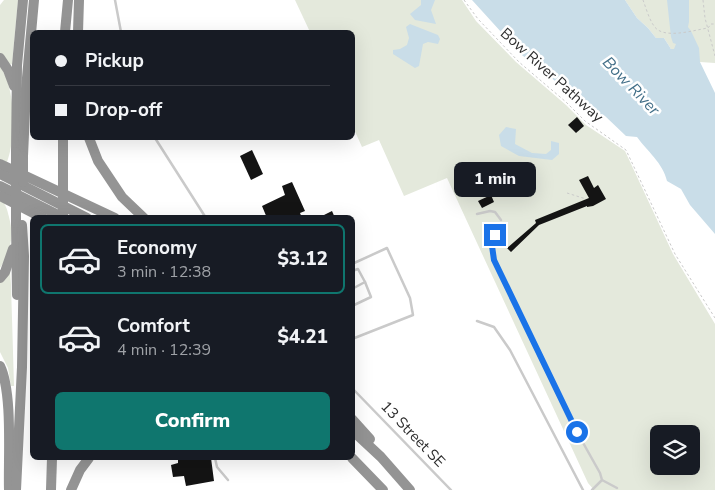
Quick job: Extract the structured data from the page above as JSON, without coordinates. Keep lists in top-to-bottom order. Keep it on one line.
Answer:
{"streets":{"lane":["13 Street SE"],"path":["Bow River Pathway"]},"water":["Bow River"],"page":{"banner":["Pickup","Drop-off"],"bubble":"1 min","list":[{"name":"Economy","note":"3 min · 12:38","value":"$3.12"},{"name":"Comfort","note":"4 min · 12:39","value":"$4.21"}],"buttons":"Confirm"}}
